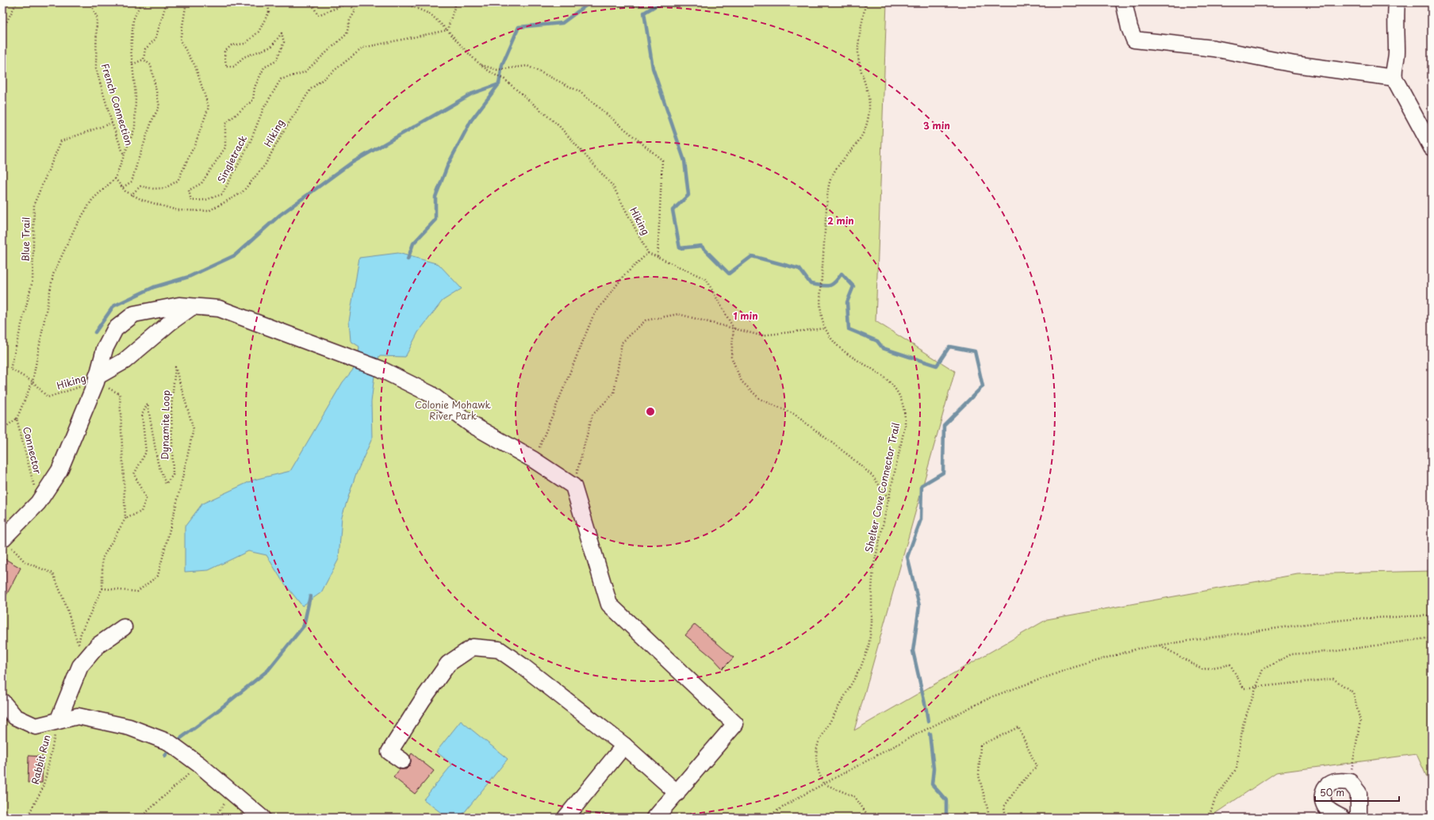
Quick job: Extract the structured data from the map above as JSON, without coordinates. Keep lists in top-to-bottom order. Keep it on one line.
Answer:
{"streets":{"path":["French Connection","Hiking","Singletrack","Blue Trail","Dynamite Loop","Connector","Shelter Cove Connector Trail","Rabbit Run"]},"crossings":[["French Connection","Blue Trail"],["Hiking","Blue Trail"],["Hiking","Dynamite Loop"]],"parks":["Colonie Mohawk River Park"],"scale_bar":"50 m","rings":["3 min","2 min","1 min"]}
